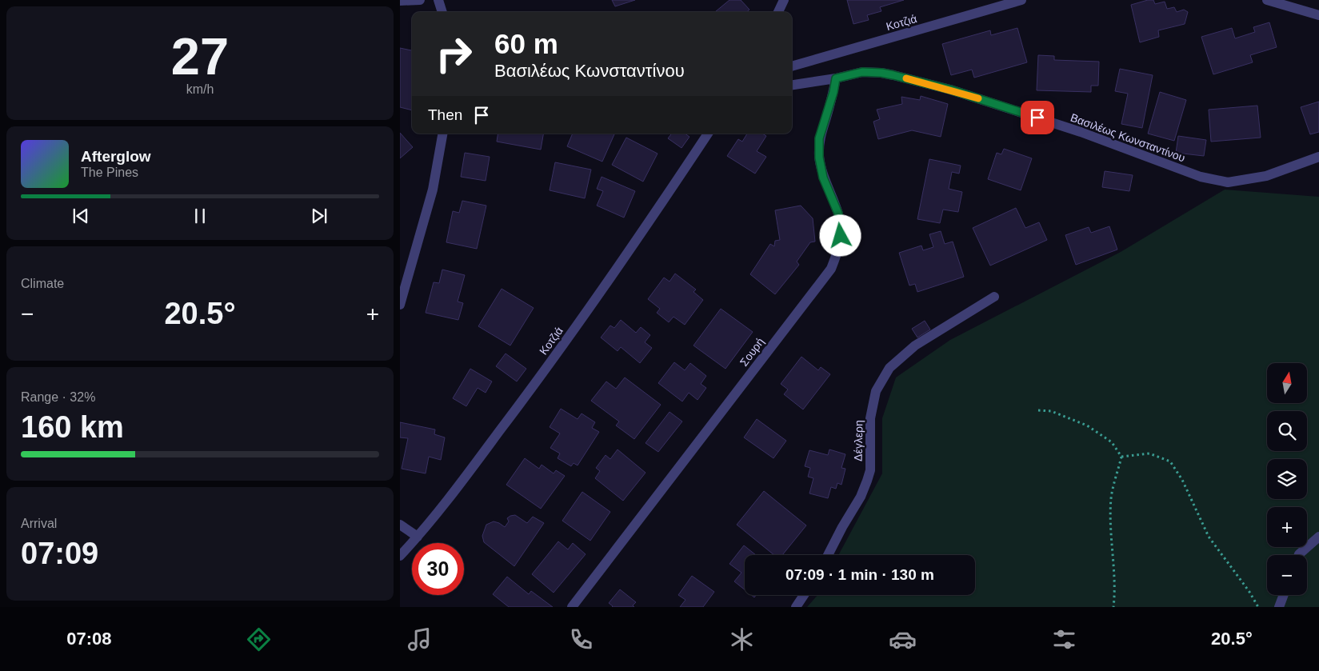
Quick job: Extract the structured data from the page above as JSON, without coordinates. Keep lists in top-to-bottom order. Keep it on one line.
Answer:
{"streets":{"street":["Κοτζιά","Βασιλέως Κωνσταντίνου","Σουρή","Δέγλερη"]},"crossings":[["Βασιλέως Κωνσταντίνου","Σουρή"]],"north":"top","page":{"tile":[["27","km/h"],"Climate",["Range · 32%","160 km"],["Arrival","07:09"]],"turn":["60 m","Βασιλέως Κωνσταντίνου"],"then":"Then","song":["Afterglow","The Pines"],"heat":["−","20.5°","+"],"map_buttons":["+","−"],"limit":"30","trip":"07:09 · 1 min · 130 m","tabs":["07:08","20.5°"]}}
